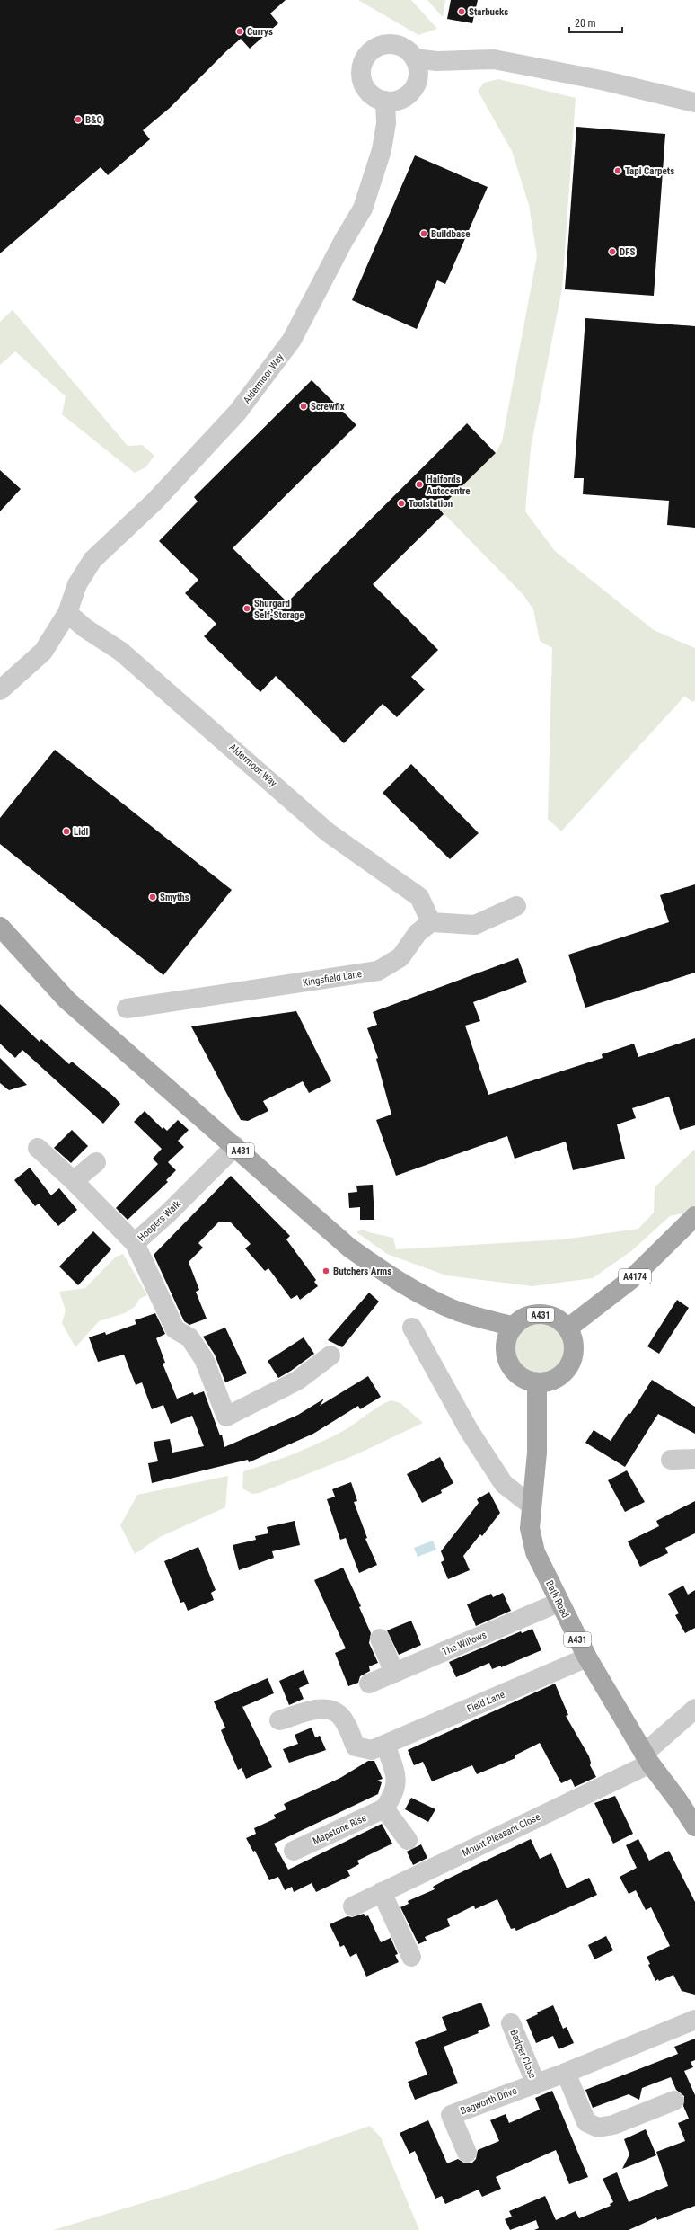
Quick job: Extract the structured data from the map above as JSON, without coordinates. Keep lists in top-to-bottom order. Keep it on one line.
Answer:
{"streets":{"main road":["A431","A4174","Bath Road"],"street":["Aldermoor Way","Kingsfield Lane","Hoopers Walk","The Willows","Field Lane","Mapstone Rise","Mount Pleasant Close","Badger Close","Bagworth Drive"]},"crossings":[["Aldermoor Way","Kingsfield Lane"],["A431","Hoopers Walk"],["A431","A4174"],["A431","Bath Road"],["A4174","Bath Road"],["Bath Road","The Willows"],["Bath Road","Field Lane"],["Bath Road","Mount Pleasant Close"],["Badger Close","Bagworth Drive"]],"places":["Starbucks","Currys","B&Q","Tapi Carpets","Buildbase","DFS","Screwfix","Halfords Autocentre","Toolstation","Shurgard Self-Storage","Lidl","Smyths","Butchers Arms"],"scale_bar":"20 m"}
